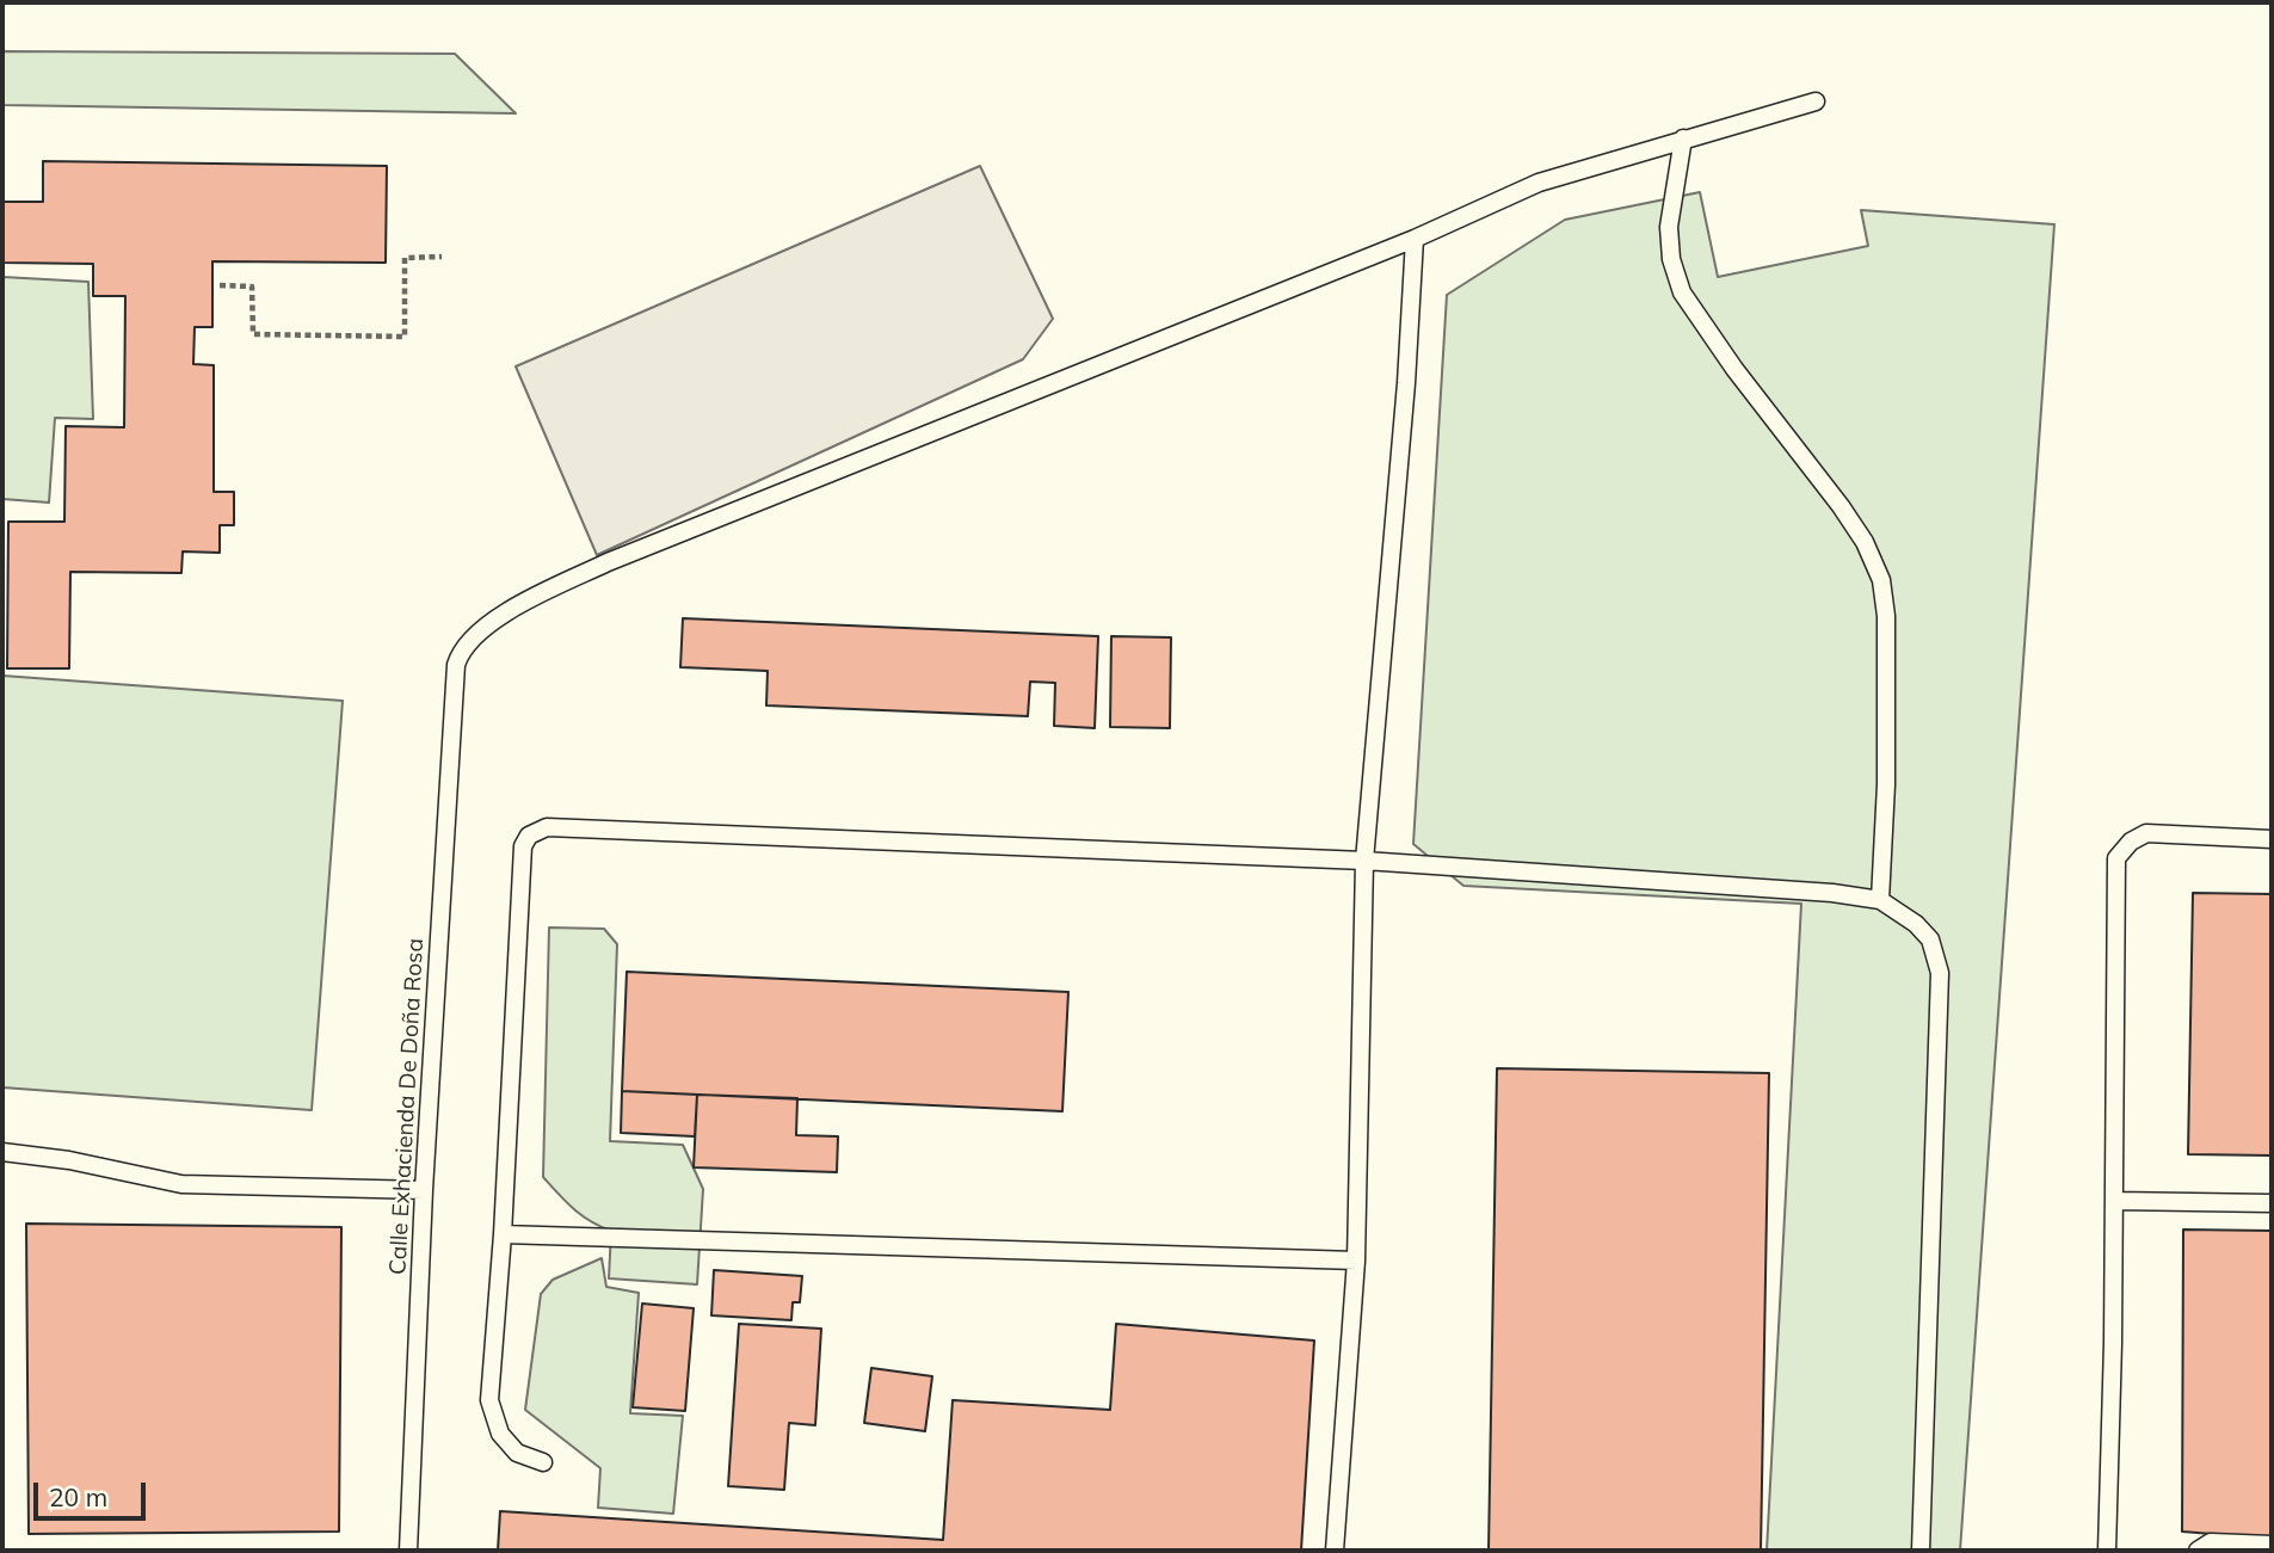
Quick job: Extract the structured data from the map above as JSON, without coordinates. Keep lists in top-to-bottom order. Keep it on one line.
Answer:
{"streets":{"lane":["Calle Exhacienda De Doña Rosa"]},"scale_bar":"20 m"}
